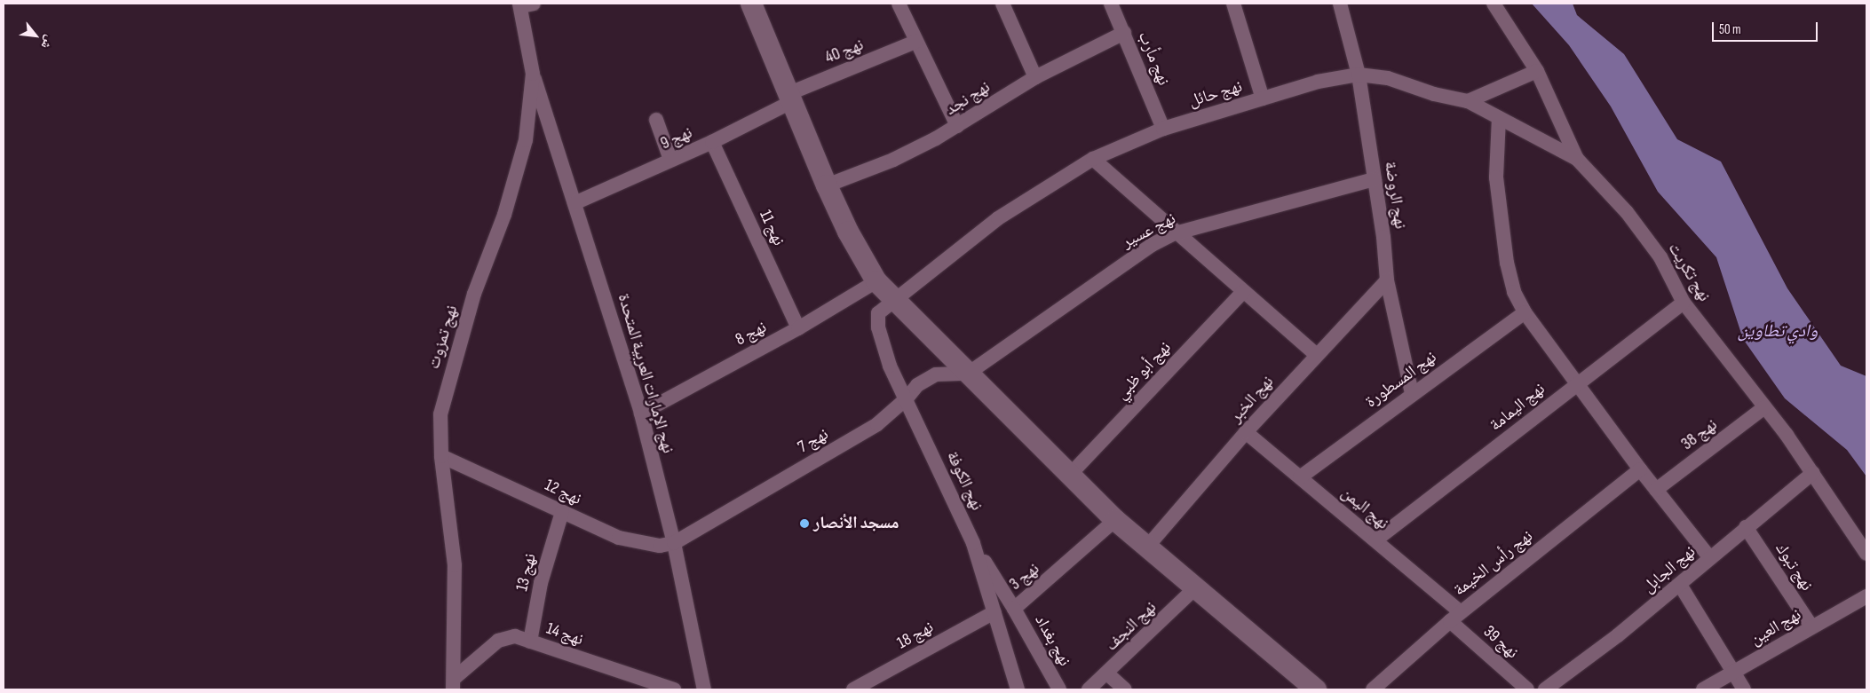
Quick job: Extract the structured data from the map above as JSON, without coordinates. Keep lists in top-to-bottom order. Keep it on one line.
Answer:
{"streets":{"street":["نهج 40","نهج مأرب","نهج حائل","نهج نجد","نهج 9","نهج الروضة","نهج 11","نهج عسير","نهج تكريت","نهج 8","نهج تمزوت","نهج أبو ظبي","نهج الإمارات العربية المتحدة","نهج المسطورة","نهج الخبر","نهج اليمامة","نهج 38","نهج 7","نهج الكوفة","نهج 12","نهج اليمن","نهج رأس الخيمة","نهج تبوك","نهج الجابل","نهج 13","نهج 3","نهج النجف","نهج العين","نهج 14","نهج 18","نهج بغداد","نهج 39"]},"crossings":[["نهج 40","نهج 9"],["نهج مأرب","نهج حائل"],["نهج مأرب","نهج نجد"],["نهج حائل","نهج الروضة"],["نهج حائل","نهج تكريت"],["نهج حائل","نهج الكوفة"],["نهج 9","نهج 11"],["نهج 9","نهج الإمارات العربية المتحدة"],["نهج الروضة","نهج عسير"],["نهج الروضة","نهج المسطورة"],["نهج الروضة","نهج الخبر"],["نهج 11","نهج 8"],["نهج عسير","نهج 7"],["نهج تكريت","نهج اليمامة"],["نهج تكريت","نهج 38"],["نهج تكريت","نهج الجابل"],["نهج 8","نهج الإمارات العربية المتحدة"],["نهج تمزوت","نهج الإمارات العربية المتحدة"],["نهج تمزوت","نهج 12"],["نهج تمزوت","نهج 14"],["نهج الإمارات العربية المتحدة","نهج 7"],["نهج الإمارات العربية المتحدة","نهج 12"],["نهج المسطورة","نهج اليمن"],["نهج الخبر","نهج اليمن"],["نهج اليمامة","نهج اليمن"],["نهج 7","نهج الكوفة"],["نهج 7","نهج 12"],["نهج الكوفة","نهج 3"],["نهج الكوفة","نهج 18"],["نهج 12","نهج 13"],["نهج اليمن","نهج رأس الخيمة"],["نهج اليمن","نهج 39"],["نهج رأس الخيمة","نهج 39"],["نهج تبوك","نهج الجابل"],["نهج تبوك","نهج العين"],["نهج 13","نهج 14"],["نهج 3","نهج بغداد"]],"water":["وادي تطاوين"],"places":["مسجد الأنصار"],"scale_bar":"50 m","north":"bottom right"}
